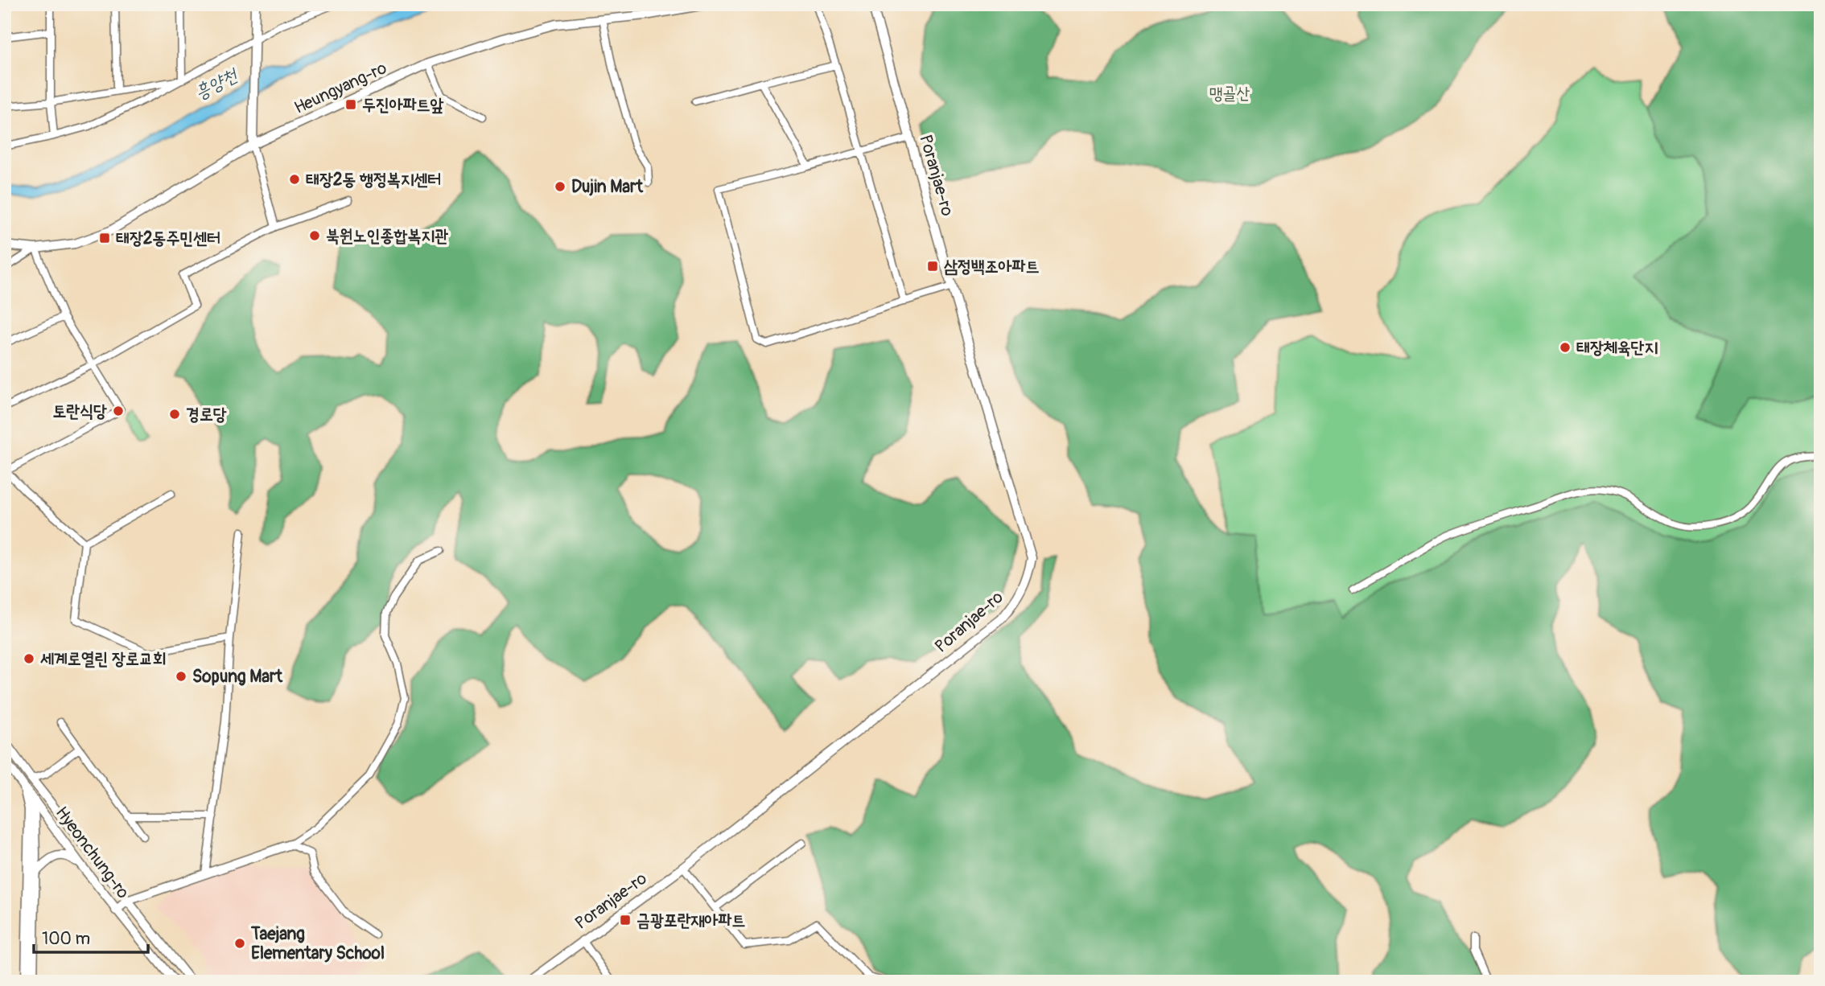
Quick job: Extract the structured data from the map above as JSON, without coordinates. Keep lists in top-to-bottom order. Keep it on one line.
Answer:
{"streets":{"street":["Heungyang-ro","Poranjae-ro","Hyeonchung-ro"]},"water":["흥양천"],"parks":["맹골산"],"places":{"transit":["두진아파트앞","태장2동주민센터","삼정백조아파트","금광포란재아파트"],"other":["태장2동 행정복지센터","Dujin Mart","북원노인종합복지관","태장체육단지","토란식당","경로당","세계로열린 장로교회","Sopung Mart","Taejang Elementary School"]},"scale_bar":"100 m"}
